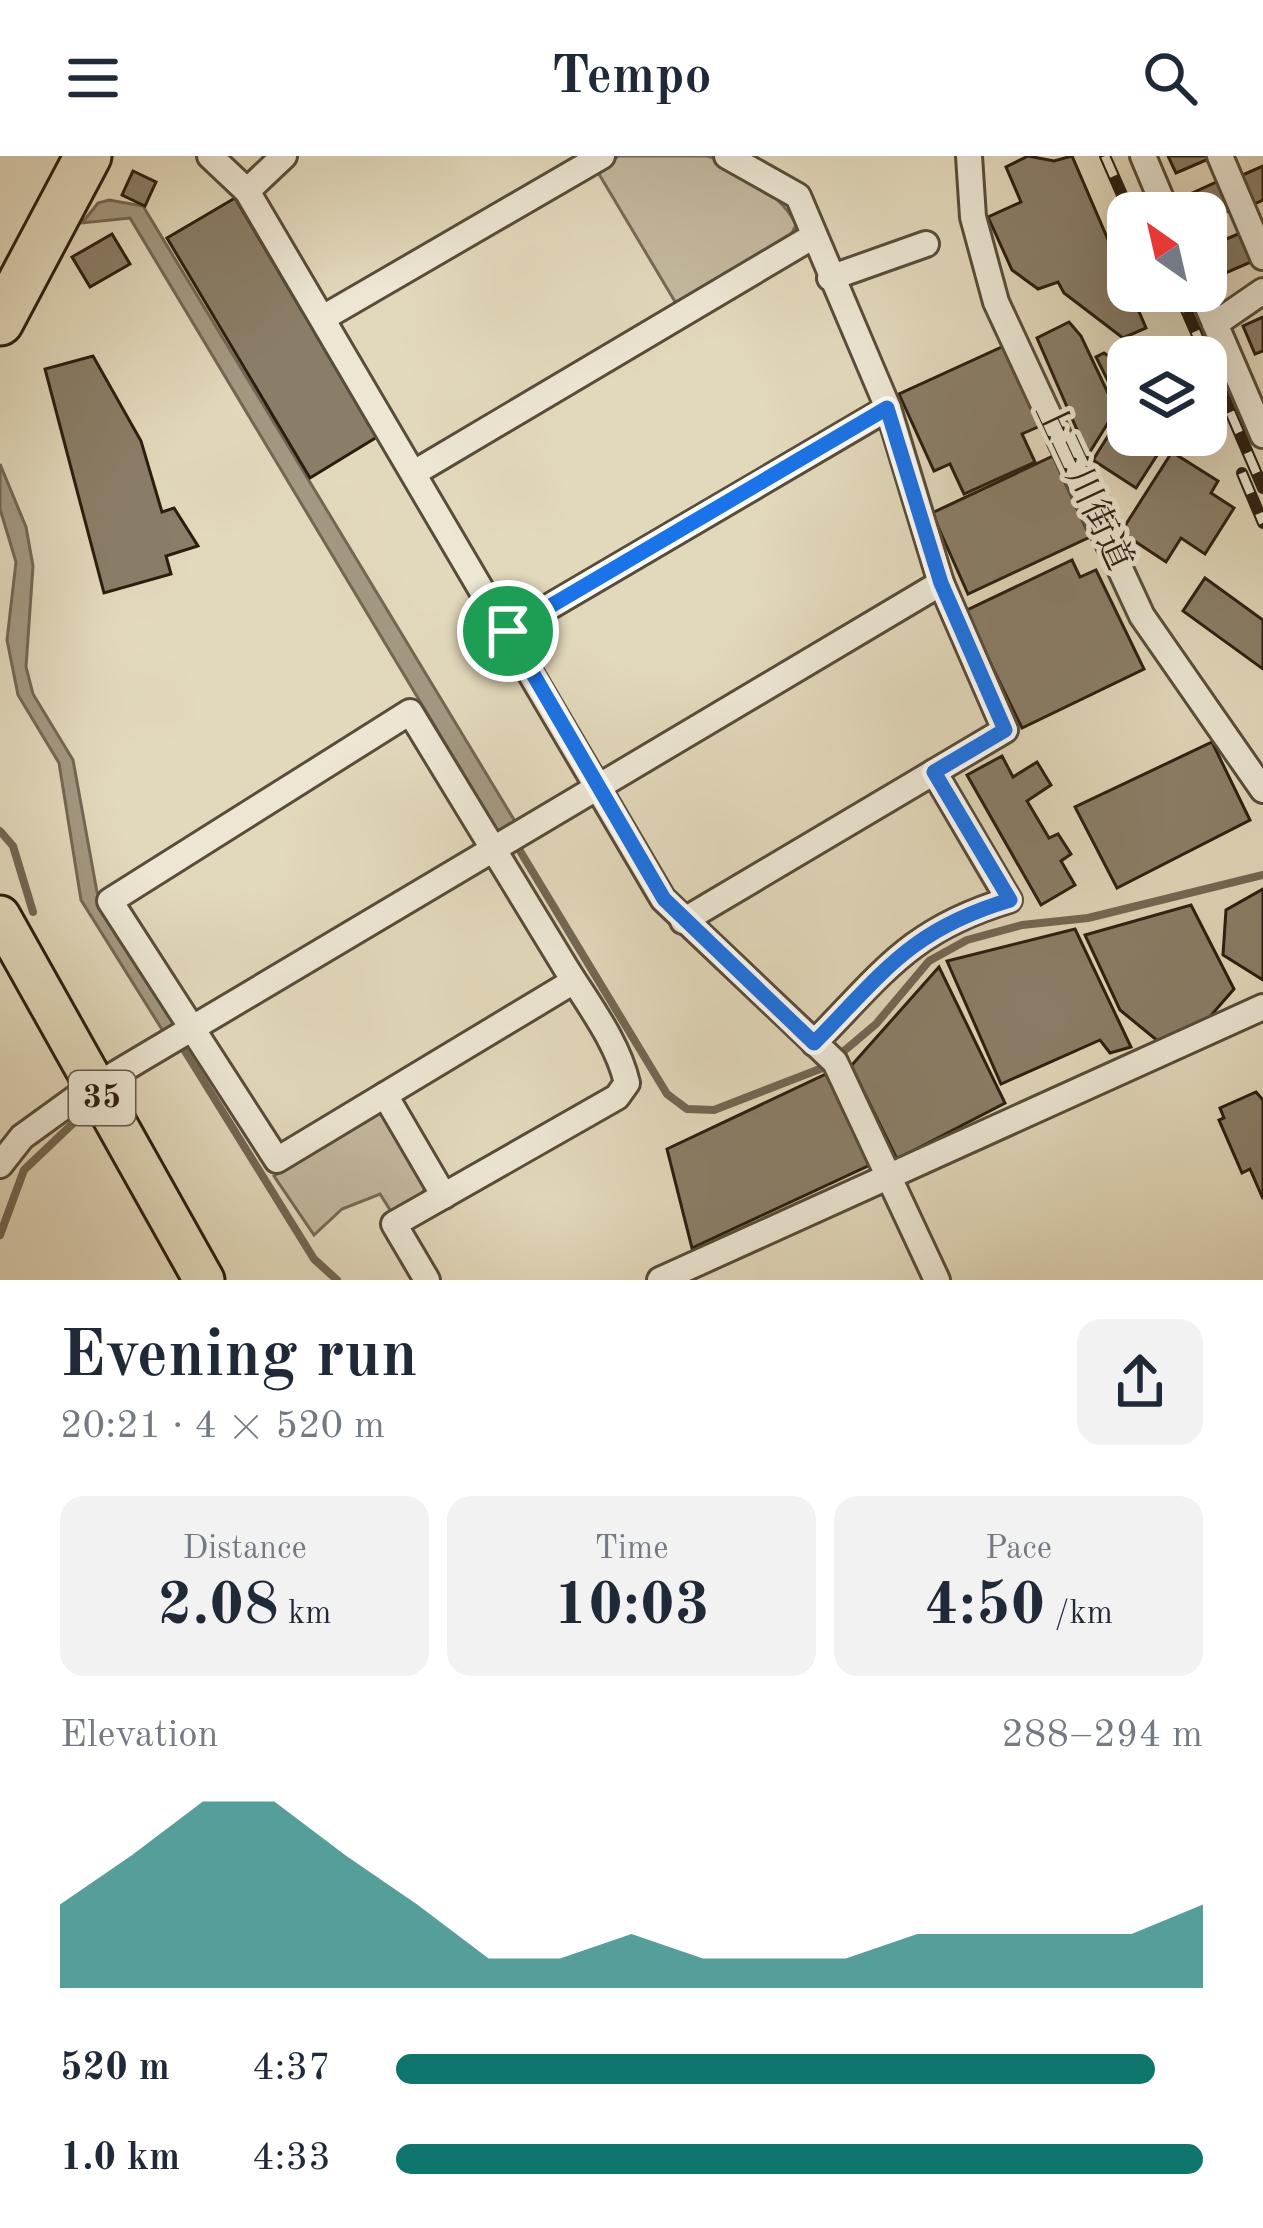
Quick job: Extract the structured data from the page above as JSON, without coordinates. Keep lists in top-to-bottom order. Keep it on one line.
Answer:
{"streets":{"main road":["35"],"street":["上三川街道"]},"north":"top left","page":{"header":"Tempo","heading":["Evening run","20:21 · 4 × 520 m"],"stats":[["Distance","2.08 km"],["Time","10:03"],["Pace","4:50 /km"]],"chart":["Elevation","288–294 m"],"list":[{"name":"520 m","note":"4:37"},{"name":"1.0 km","note":"4:33"}]}}
